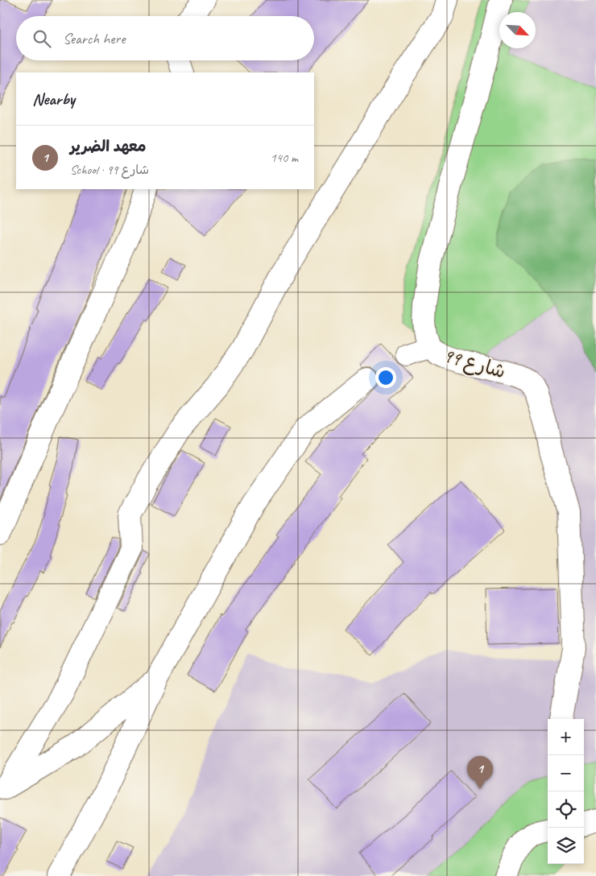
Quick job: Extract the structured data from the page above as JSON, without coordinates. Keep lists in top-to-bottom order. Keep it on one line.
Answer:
{"streets":{"street":["شارع 99"]},"north":"bottom right","page":{"search":"Search here","heading":"Nearby","list":[{"mark":"1","name":"معهد الضرير","note":"School · شارع 99","value":"140 m"}],"map_buttons":["+","−"],"pins":"1"}}
